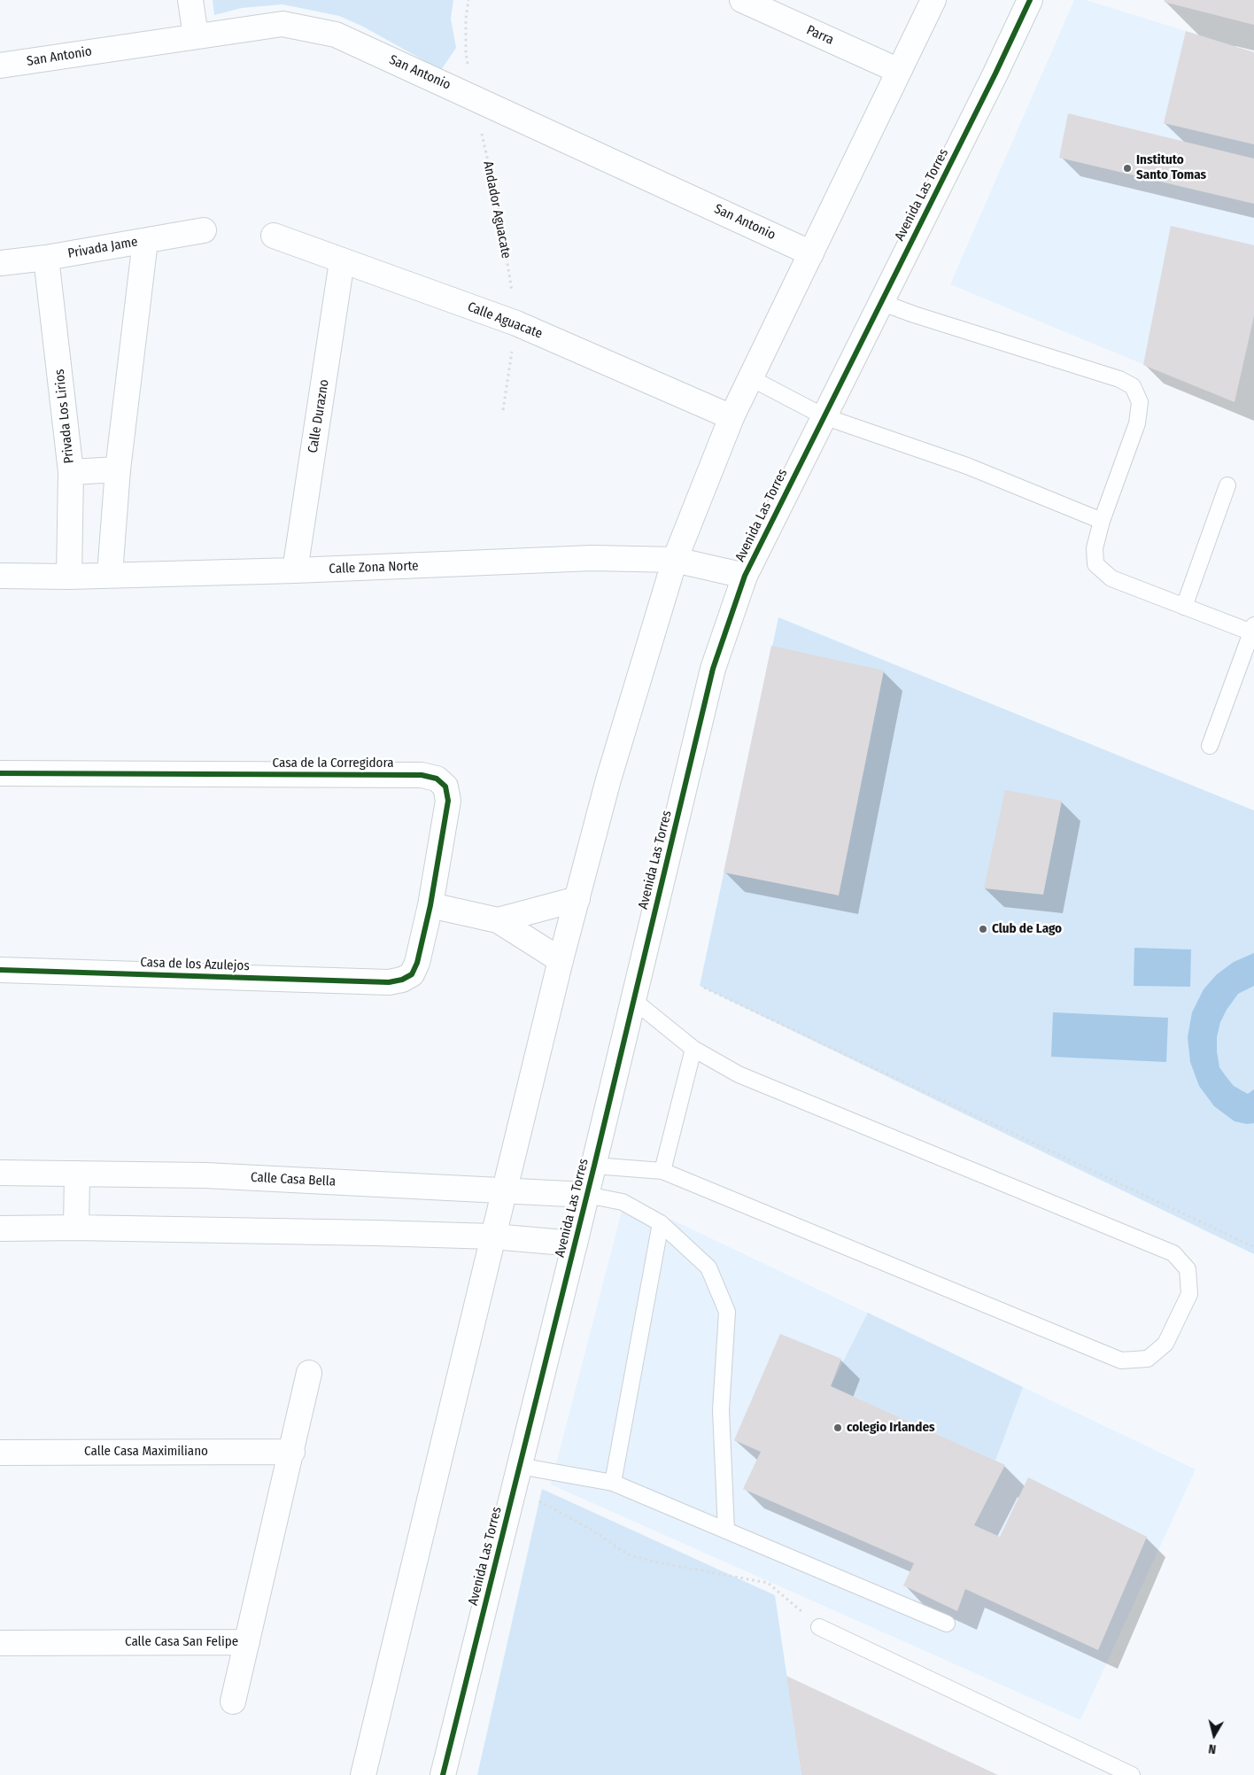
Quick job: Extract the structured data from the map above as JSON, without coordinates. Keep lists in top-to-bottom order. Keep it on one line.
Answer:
{"streets":{"street":["Parra","San Antonio","Avenida Las Torres","Privada Jame","Calle Aguacate","Privada Los Lirios","Calle Durazno","Calle Zona Norte","Casa de la Corregidora","Casa de los Azulejos","Calle Casa Bella","Calle Casa Maximiliano","Calle Casa San Felipe"],"path":["Andador Aguacate"]},"crossings":[["San Antonio","Andador Aguacate"],["Avenida Las Torres","Calle Zona Norte"],["Avenida Las Torres","Calle Casa Bella"],["Andador Aguacate","Calle Aguacate"],["Privada Jame","Privada Los Lirios"],["Calle Aguacate","Calle Durazno"],["Privada Los Lirios","Calle Zona Norte"],["Calle Durazno","Calle Zona Norte"],["Casa de la Corregidora","Casa de los Azulejos"],["Calle Casa Maximiliano","Calle Casa San Felipe"]],"places":["Instituto Santo Tomas","Club de Lago","colegio Irlandes"],"north":"bottom"}
